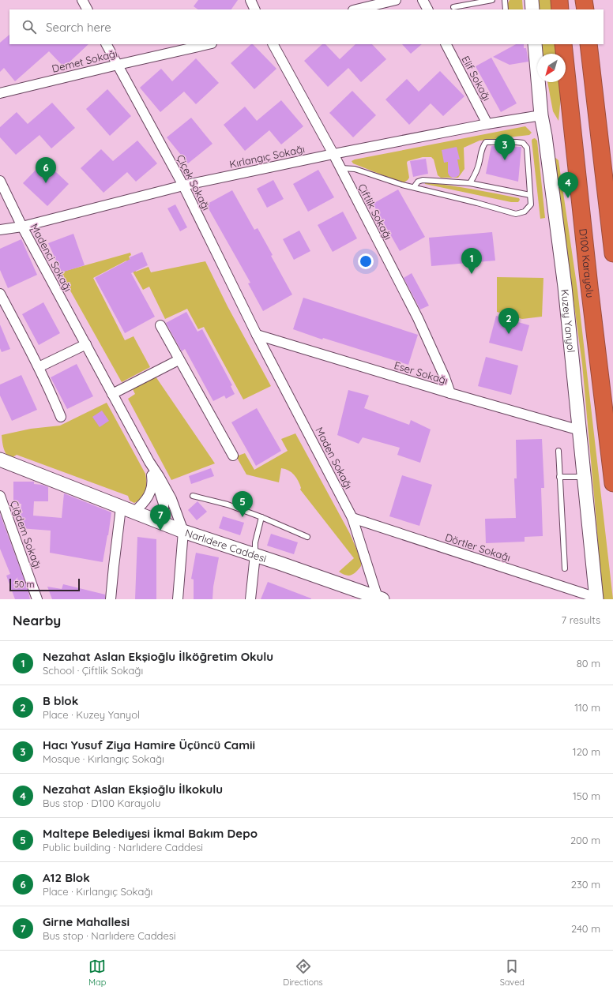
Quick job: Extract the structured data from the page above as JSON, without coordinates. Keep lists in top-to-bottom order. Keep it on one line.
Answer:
{"streets":{"highway":["D100 Karayolu"],"main road":["Kuzey Yanyol","Narlıdere Caddesi"],"street":["Demet Sokağı","Elif Sokağı","Kırlangıç Sokağı","Çiçek Sokağı","Çiftlik Sokağı","Madenci Sokağı","Eser Sokağı","Maden Sokağı","Çiğdem Sokağı","Dörtler Sokağı"]},"crossings":[["Demet Sokağı","Çiçek Sokağı"],["Elif Sokağı","Kırlangıç Sokağı"],["Kırlangıç Sokağı","Çiçek Sokağı"],["Kırlangıç Sokağı","Çiftlik Sokağı"],["Kırlangıç Sokağı","Madenci Sokağı"],["Kırlangıç Sokağı","Kuzey Yanyol"],["Çiçek Sokağı","Eser Sokağı"],["Çiçek Sokağı","Maden Sokağı"],["Çiftlik Sokağı","Eser Sokağı"],["Kuzey Yanyol","Eser Sokağı"],["Kuzey Yanyol","Dörtler Sokağı"],["Eser Sokağı","Maden Sokağı"],["Maden Sokağı","Narlıdere Caddesi"],["Maden Sokağı","Dörtler Sokağı"]],"scale_bar":"50 m","north":"bottom left","page":{"search":"Search here","pins":["3","6","4","1","2","5","7"],"scale":"50 m","heading":["Nearby","7 results"],"list":[{"mark":"1","name":"Nezahat Aslan Ekşioğlu İlköğretim Okulu","note":"School · Çiftlik Sokağı","value":"80 m"},{"mark":"2","name":"B blok","note":"Place · Kuzey Yanyol","value":"110 m"},{"mark":"3","name":"Hacı Yusuf Ziya Hamire Üçüncü Camii","note":"Mosque · Kırlangıç Sokağı","value":"120 m"},{"mark":"4","name":"Nezahat Aslan Ekşioğlu İlkokulu","note":"Bus stop · D100 Karayolu","value":"150 m"},{"mark":"5","name":"Maltepe Belediyesi İkmal Bakım Depo","note":"Public building · Narlıdere Caddesi","value":"200 m"},{"mark":"6","name":"A12 Blok","note":"Place · Kırlangıç Sokağı","value":"230 m"},{"mark":"7","name":"Girne Mahallesi","note":"Bus stop · Narlıdere Caddesi","value":"240 m"}],"nav":["Map","Directions","Saved"]}}
